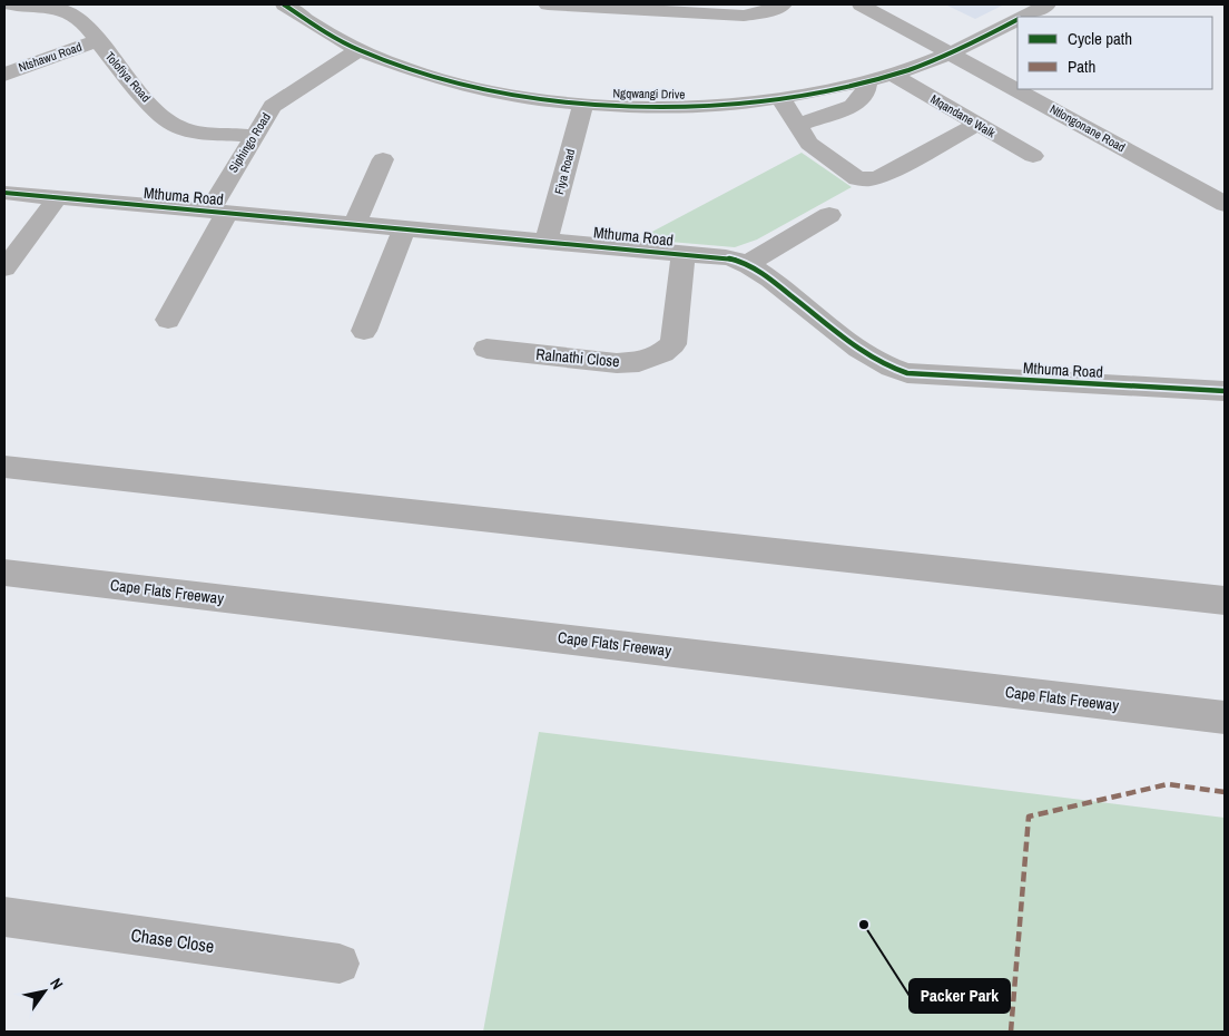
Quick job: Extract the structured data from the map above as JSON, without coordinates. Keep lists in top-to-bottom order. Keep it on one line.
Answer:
{"streets":{"highway":["Cape Flats Freeway"],"street":["Ntshawu Road","Tolofiya Road","Ngqwangi Drive","Mqandane Walk","Ntlongonane Road","Siphingo Road","Fiya Road","Mthuma Road","Ralnathi Close","Chase Close"]},"crossings":[["Ntshawu Road","Tolofiya Road"],["Tolofiya Road","Siphingo Road"],["Ngqwangi Drive","Mqandane Walk"],["Ngqwangi Drive","Ntlongonane Road"],["Ngqwangi Drive","Siphingo Road"],["Ngqwangi Drive","Fiya Road"],["Siphingo Road","Mthuma Road"],["Fiya Road","Mthuma Road"],["Mthuma Road","Ralnathi Close"]],"places":["Packer Park"],"legend":["Cycle path","Path"],"north":"top right"}
